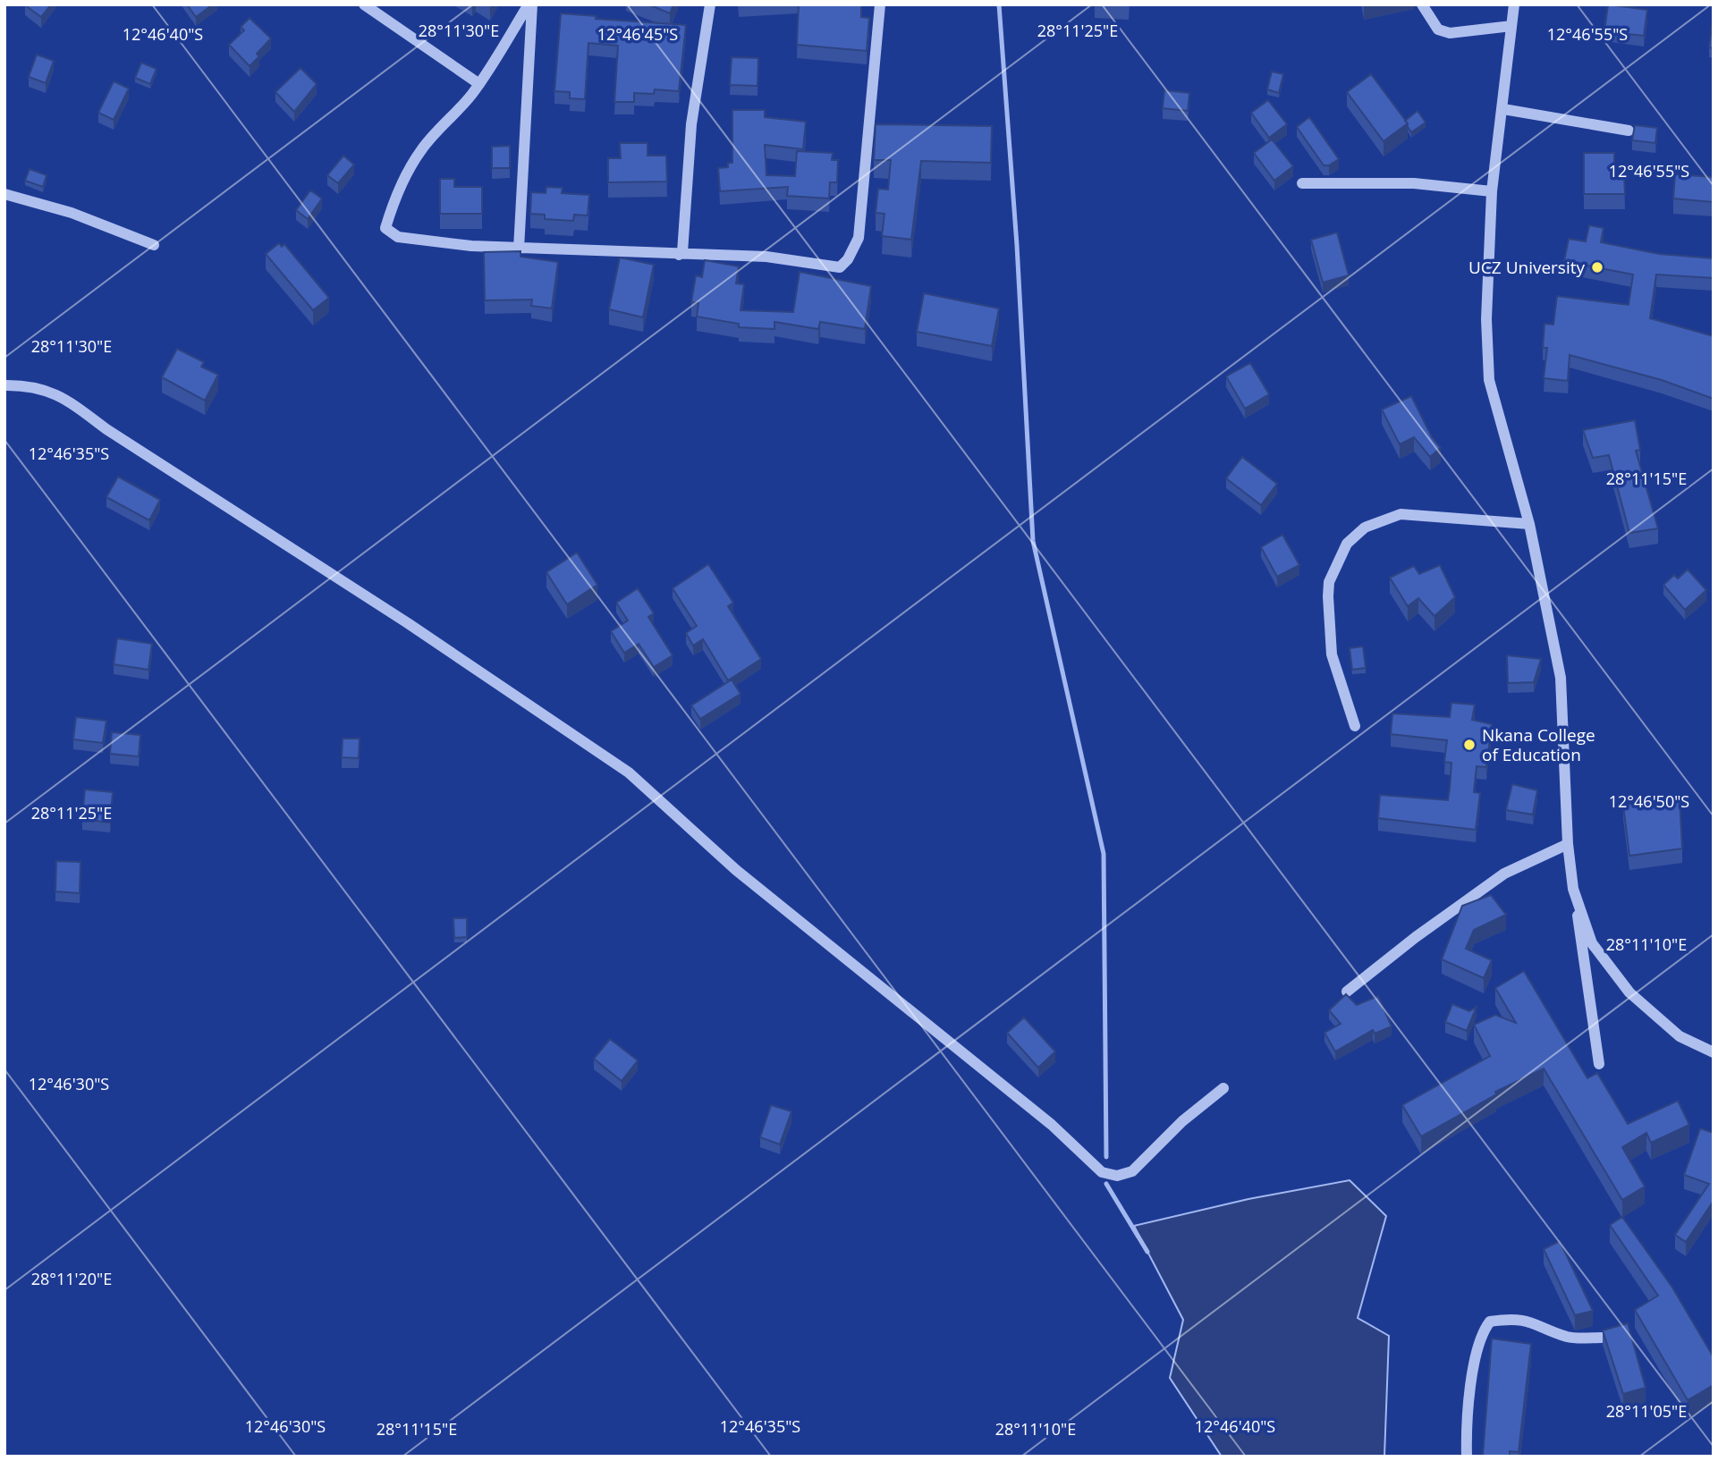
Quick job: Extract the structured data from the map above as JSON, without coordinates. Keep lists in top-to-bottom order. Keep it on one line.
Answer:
{"places":["UCZ University","Nkana College of Education"],"coordinates":["28°11'30\"E","28°11'25\"E","12°46'40\"S","12°46'45\"S","12°46'55\"S","12°46'35\"S","28°11'15\"E","12°46'50\"S","28°11'10\"E","12°46'30\"S","28°11'20\"E","28°11'05\"E"]}
